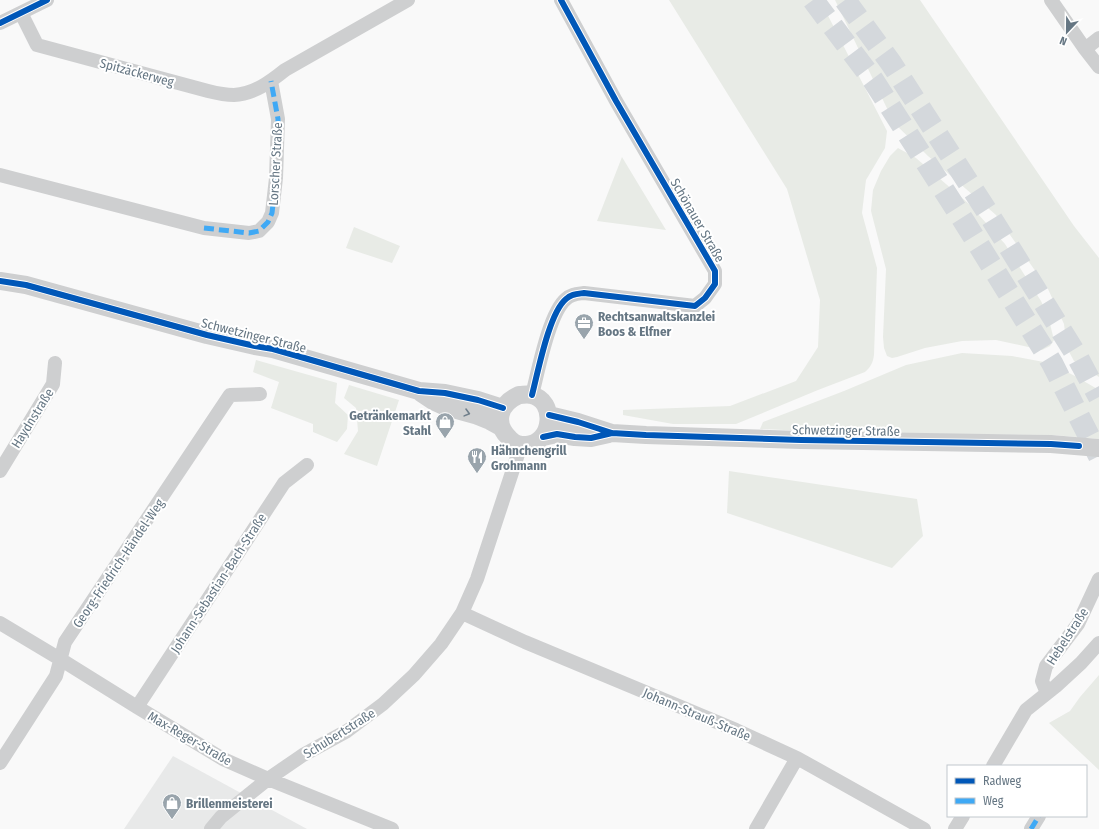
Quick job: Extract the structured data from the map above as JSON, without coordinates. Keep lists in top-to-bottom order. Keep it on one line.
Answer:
{"streets":{"street":["Spitzäckerweg","Lorscher Straße","Schönauer Straße","Schwetzinger Straße","Haydnstraße","Georg-Friedrich-Händel-Weg","Johann-Sebastian-Bach-Straße","Hebelstraße","Johann-Strauß-Straße","Schubertstraße","Max-Reger-Straße"]},"crossings":[["Spitzäckerweg","Lorscher Straße"],["Schönauer Straße","Schwetzinger Straße"],["Schönauer Straße","Schubertstraße"],["Schwetzinger Straße","Schubertstraße"],["Georg-Friedrich-Händel-Weg","Max-Reger-Straße"],["Johann-Sebastian-Bach-Straße","Max-Reger-Straße"],["Johann-Strauß-Straße","Schubertstraße"],["Schubertstraße","Max-Reger-Straße"]],"places":{"office":["Rechtsanwaltskanzlei Boos & Elfner"],"shop":["Getränkemarkt Stahl","Brillenmeisterei"],"restaurant":["Hähnchengrill Grohmann"]},"legend":["Radweg","Weg"],"north":"bottom"}
